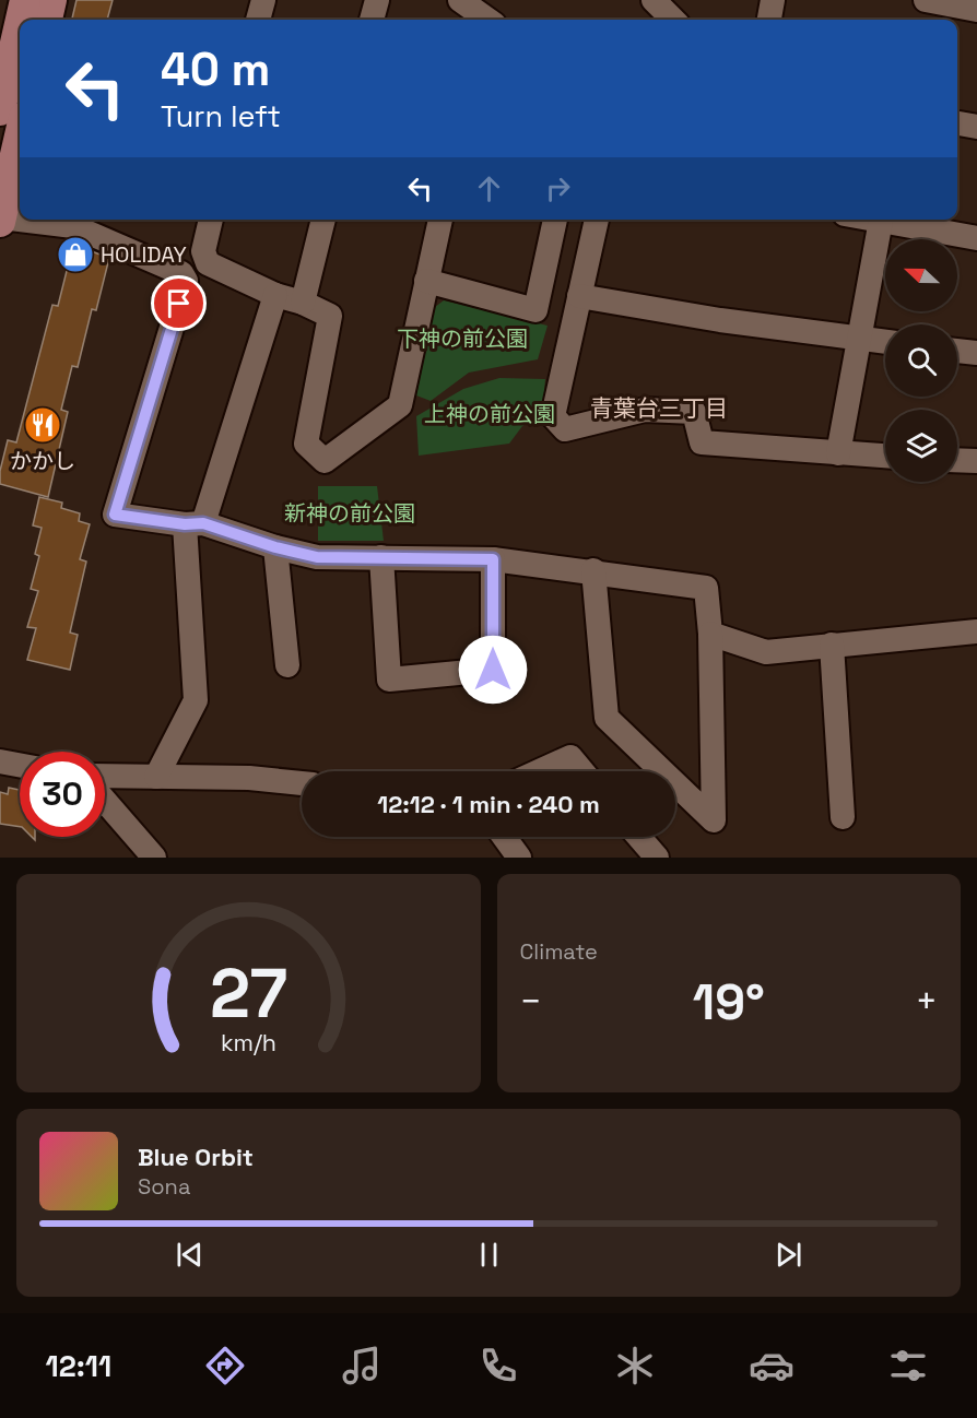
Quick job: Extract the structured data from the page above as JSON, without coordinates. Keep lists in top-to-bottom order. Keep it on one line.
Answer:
{"districts":["青葉台三丁目"],"parks":["下神の前公園","上神の前公園","新神の前公園"],"places":{"shop":["HOLIDAY"],"restaurant":["かかし"]},"north":"left","page":{"turn":["40 m","Turn left"],"limit":"30","trip":"12:12 · 1 min · 240 m","tile":"Climate","heat":["−","19°","+"],"song":["Blue Orbit","Sona"],"tabs":"12:11","gauge":["27","km/h"]}}
